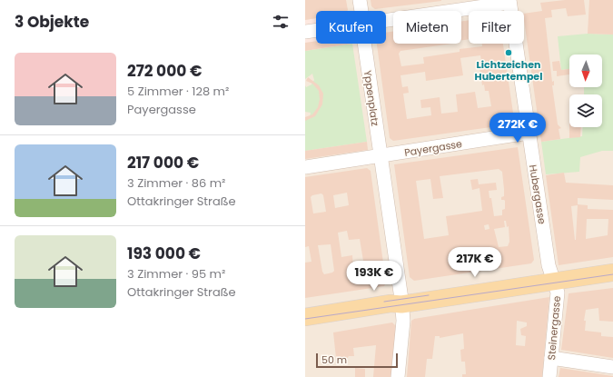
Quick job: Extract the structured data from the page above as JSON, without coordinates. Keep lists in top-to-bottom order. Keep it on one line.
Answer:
{"streets":{"street":["Yppenplatz","Payergasse","Hubergasse","Steinergasse"]},"crossings":[["Yppenplatz","Payergasse"],["Payergasse","Hubergasse"],["Hubergasse","Steinergasse"]],"places":["Lichtzeichen Hubertempel"],"scale_bar":"50 m","north":"bottom","page":{"heading":"3 Objekte","chip":["Kaufen","Mieten","Filter"],"list":[{"name":"272 000 €","note":"5 Zimmer · 128 m² · Payergasse"},{"name":"217 000 €","note":"3 Zimmer · 86 m² · Ottakringer Straße"},{"name":"193 000 €","note":"3 Zimmer · 95 m² · Ottakringer Straße"}],"price":["272K €","217K €","193K €"],"scale":"50 m"}}
